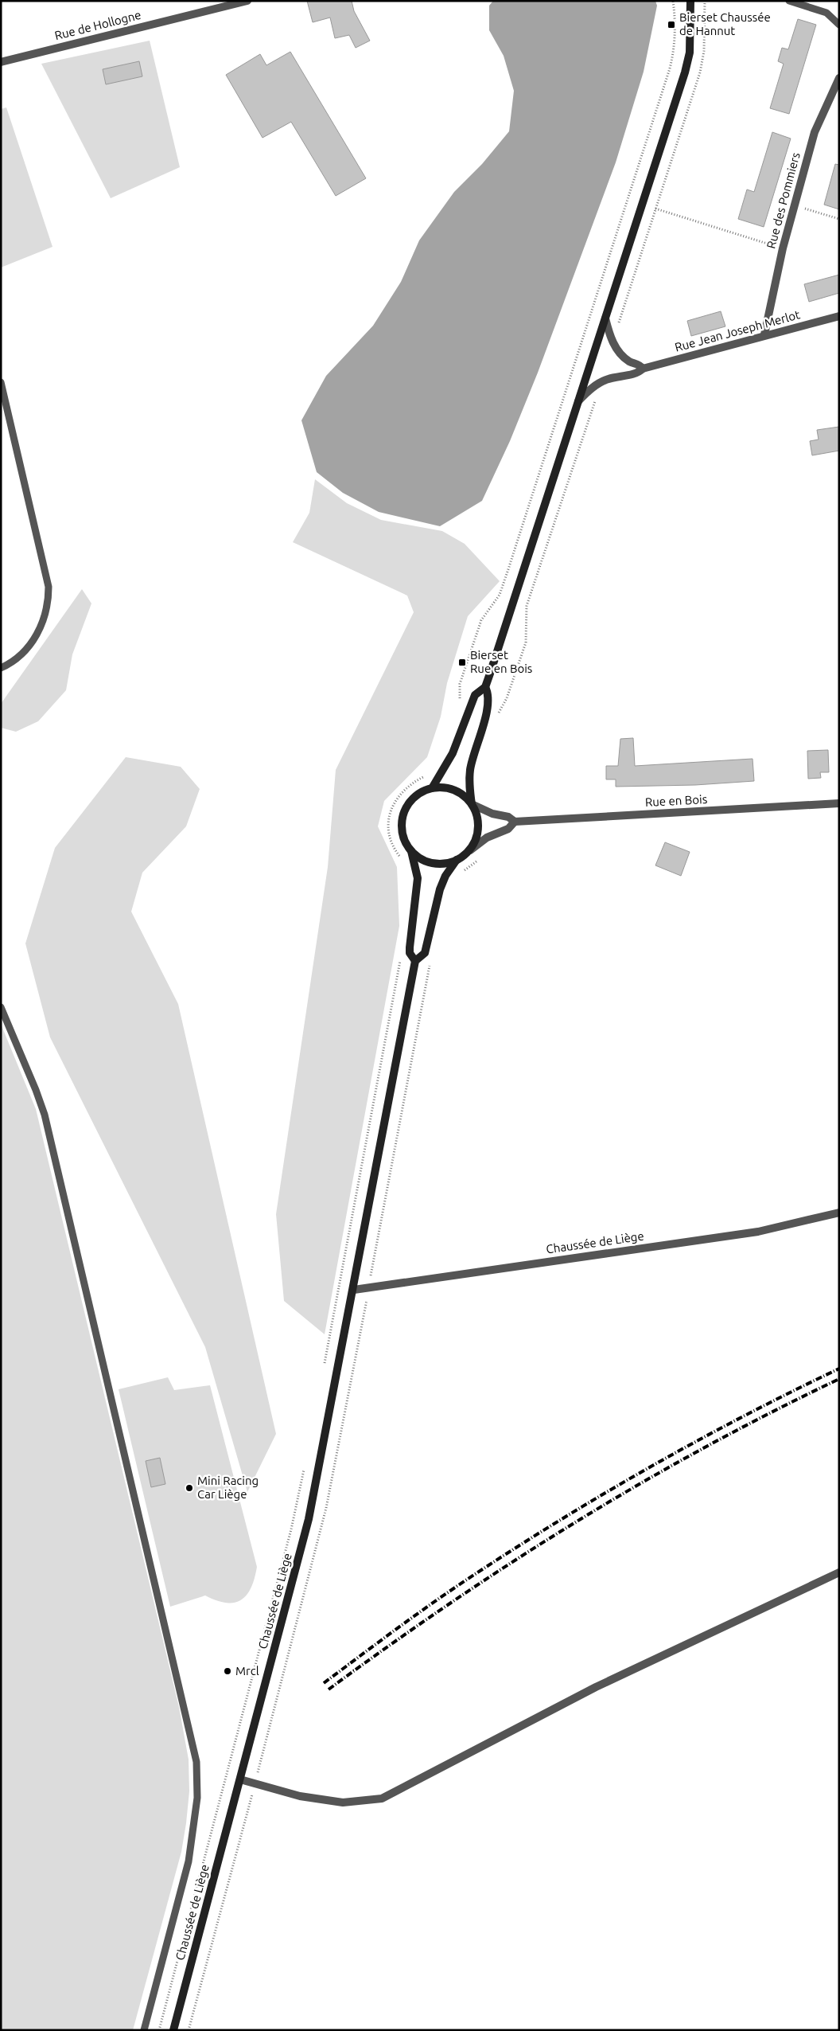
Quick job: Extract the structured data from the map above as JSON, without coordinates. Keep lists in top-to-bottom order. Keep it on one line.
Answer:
{"streets":{"main road":["Chaussée de Liège"],"street":["Rue de Hollogne","Rue des Pommiers","Rue Jean Joseph Merlot","Rue en Bois"]},"crossings":[["Rue des Pommiers","Rue Jean Joseph Merlot"],["Rue en Bois","Chaussée de Liège"]],"places":{"transit":["Bierset Chaussée de Hannut","Bierset Rue en Bois"],"other":["Mini Racing Car Liège","Mrcl"]}}
